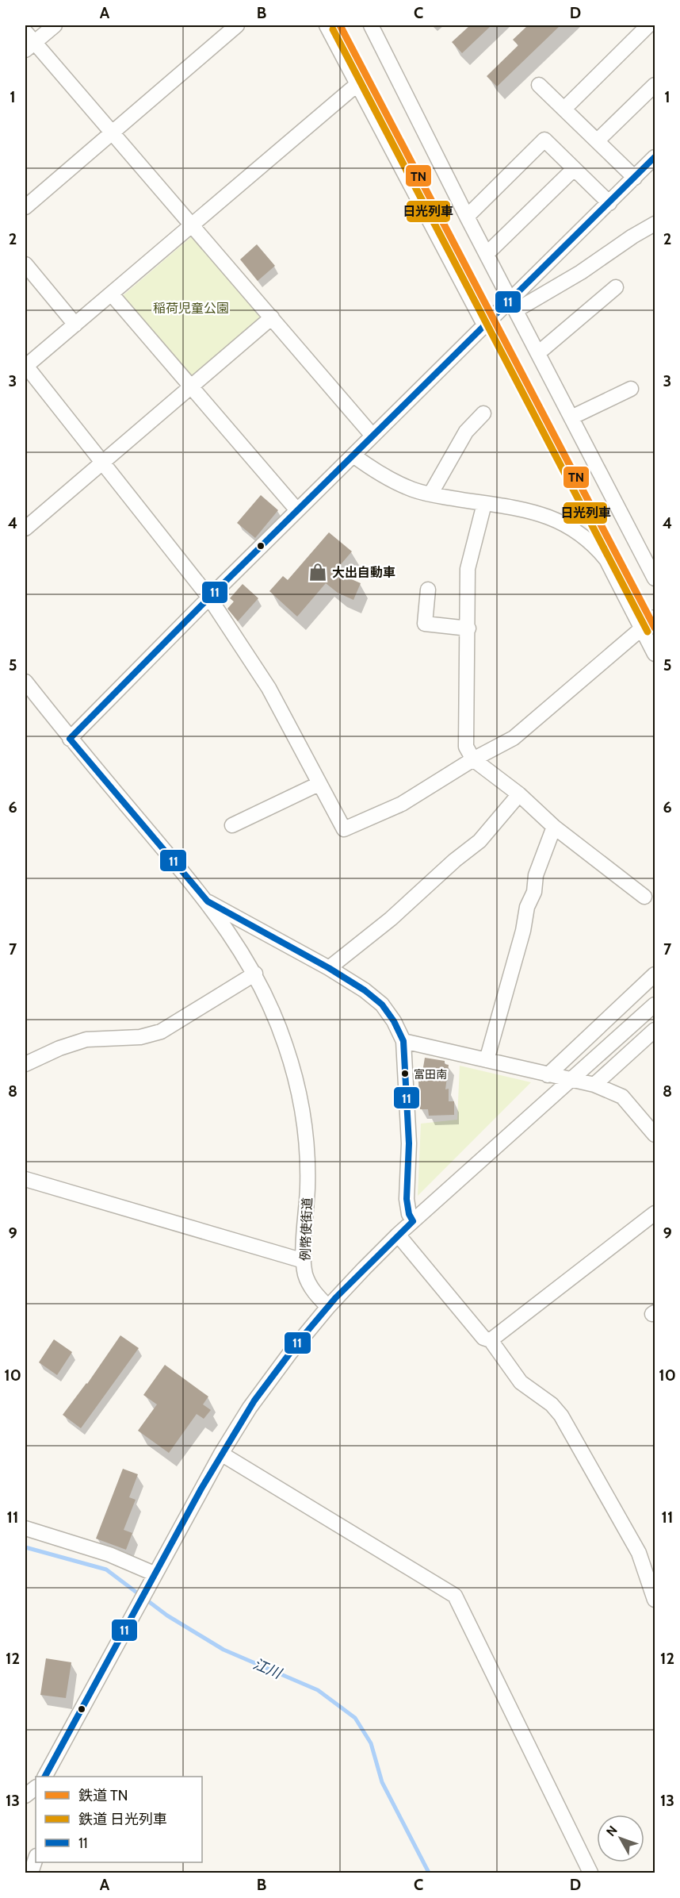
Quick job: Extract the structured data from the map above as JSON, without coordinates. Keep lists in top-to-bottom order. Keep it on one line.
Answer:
{"streets":{"street":["例幣使街道"]},"water":["江川"],"parks":["稲荷児童公園"],"places":{"shop":["大出自動車"],"other":["富田南"]},"lines":["rail line TN","rail line 日光列車","transit line 11"],"legend":["鉄道 TN","鉄道 日光列車","11"],"north":"top left","grid":{"columns":["A","B","C","D"],"rows":["1","2","3","4","5","6","7","8","9","10","11","12","13"]}}
